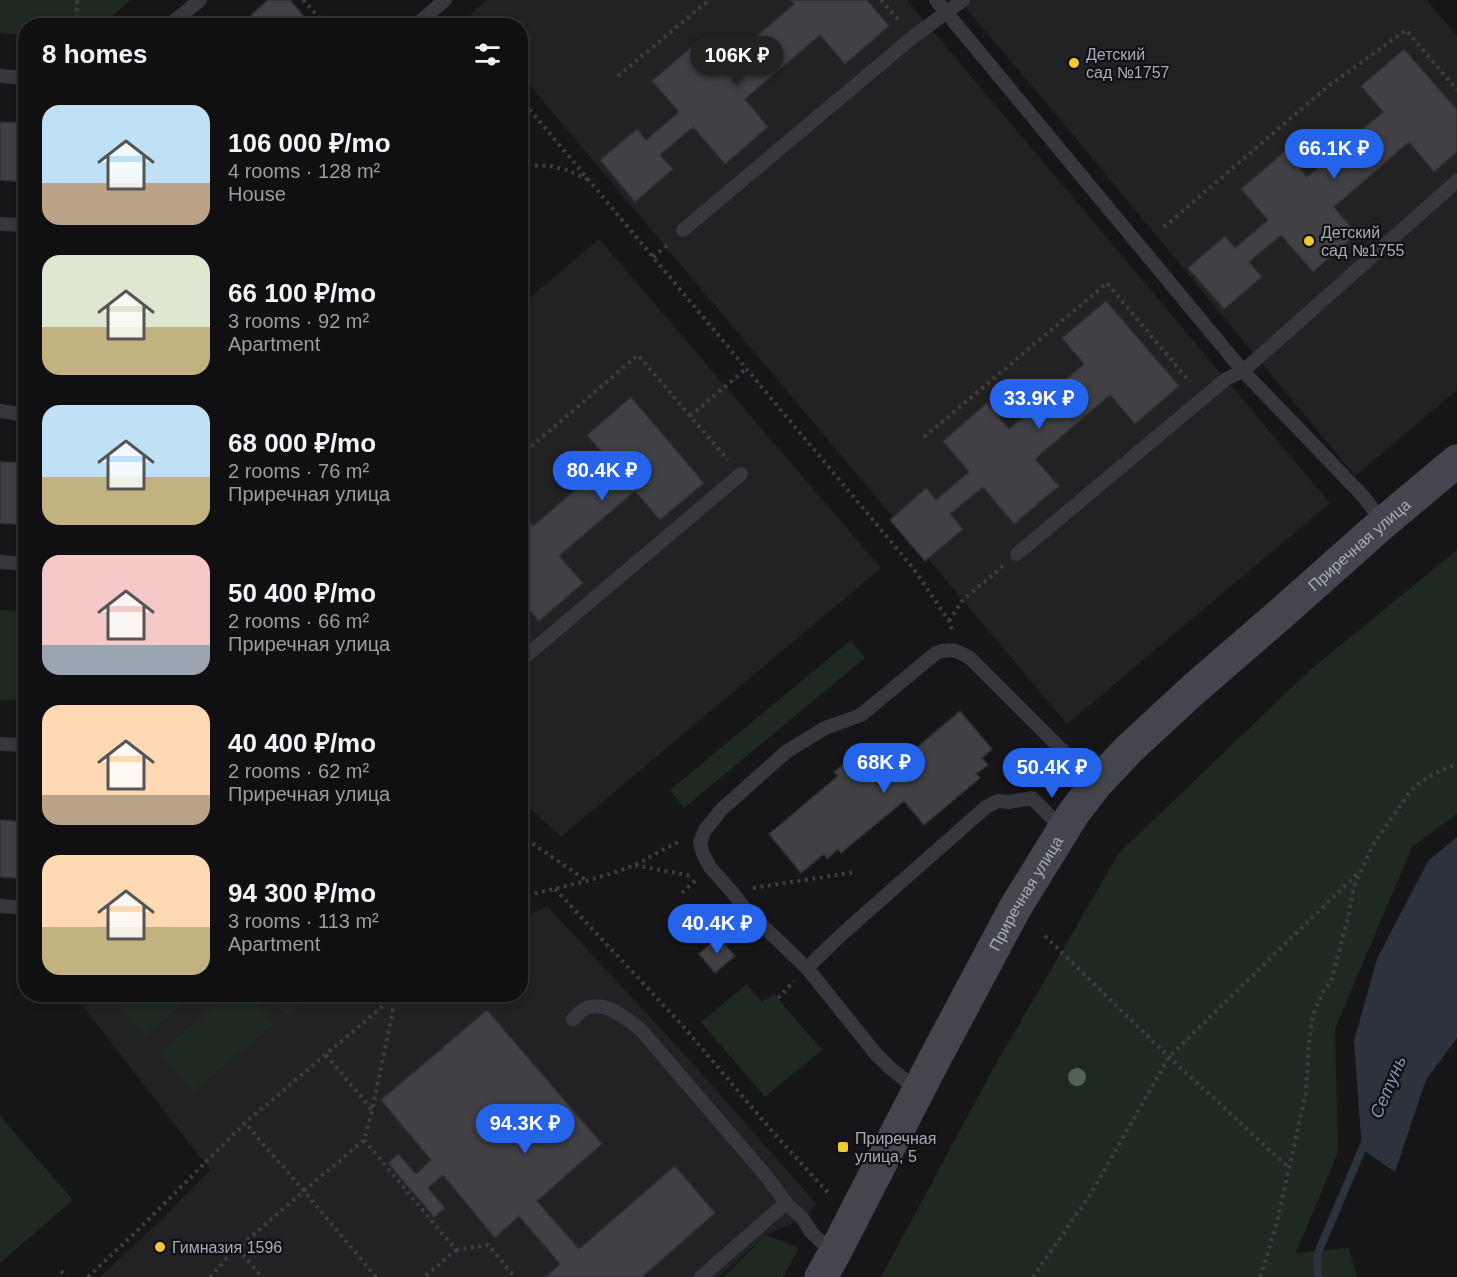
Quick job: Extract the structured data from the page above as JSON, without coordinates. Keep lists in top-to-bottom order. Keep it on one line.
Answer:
{"streets":{"street":["Приречная улица"]},"water":["Сетунь"],"places":{"other":["Детский сад №1757","Детский сад №1755","Гимназия 1596"],"transit":["Приречная улица, 5"]},"page":{"heading":"8 homes","price":["106K ₽","66.1K ₽","33.9K ₽","80.4K ₽","68K ₽","50.4K ₽","40.4K ₽","94.3K ₽"],"list":[{"name":"106 000 ₽/mo","note":"4 rooms · 128 m² · House"},{"name":"66 100 ₽/mo","note":"3 rooms · 92 m² · Apartment"},{"name":"68 000 ₽/mo","note":"2 rooms · 76 m² · Приречная улица"},{"name":"50 400 ₽/mo","note":"2 rooms · 66 m² · Приречная улица"},{"name":"40 400 ₽/mo","note":"2 rooms · 62 m² · Приречная улица"},{"name":"94 300 ₽/mo","note":"3 rooms · 113 m² · Apartment"}]}}
